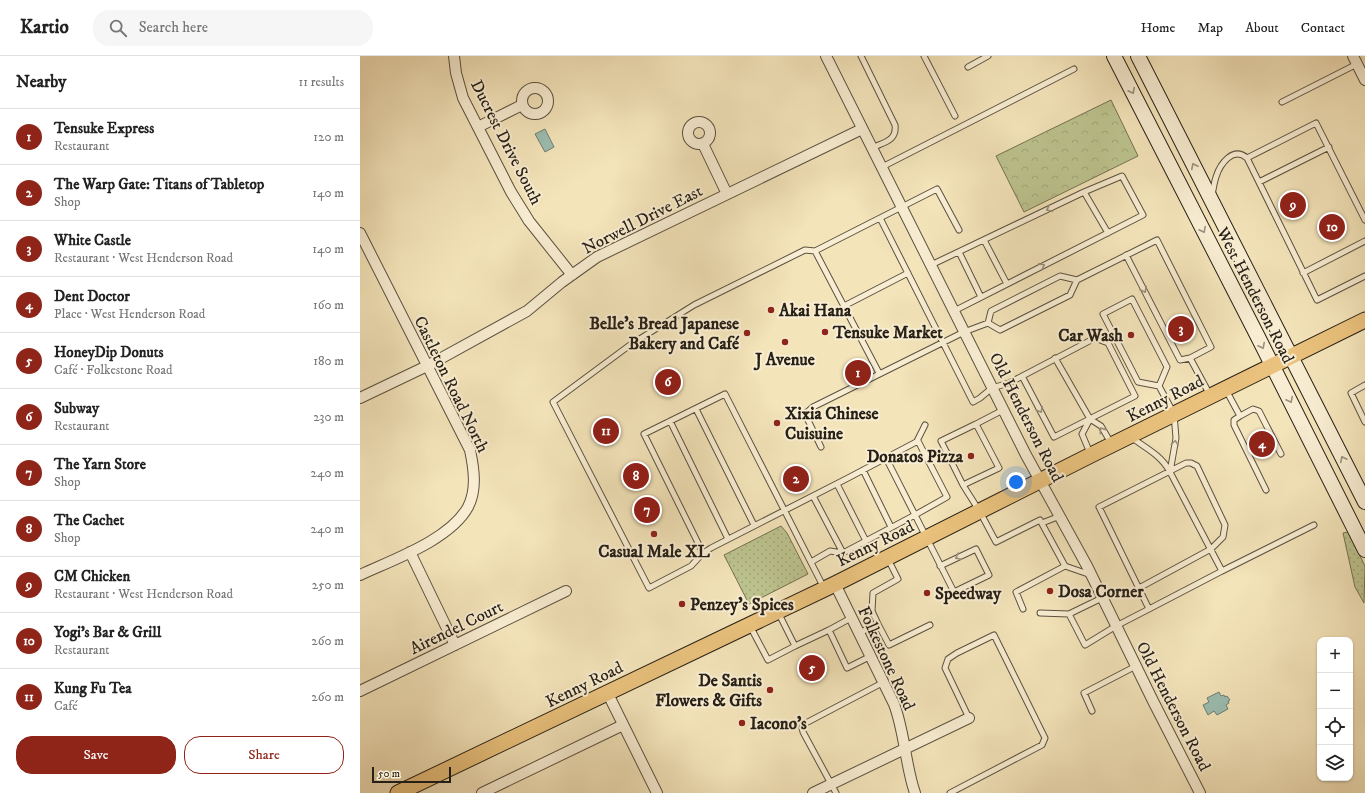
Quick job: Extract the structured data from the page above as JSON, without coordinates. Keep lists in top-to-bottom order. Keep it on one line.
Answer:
{"streets":{"main road":["West Henderson Road","Kenny Road"],"street":["Ducrest Drive South","Norwell Drive East","Castleton Road North","Old Henderson Road","Airendel Court","Folkestone Road"]},"crossings":[["Ducrest Drive South","Norwell Drive East"],["Norwell Drive East","Castleton Road North"],["Norwell Drive East","Old Henderson Road"],["West Henderson Road","Kenny Road"],["Kenny Road","Old Henderson Road"],["Kenny Road","Folkestone Road"]],"places":["Akai Hana","Tensuke Market","Belle's Bread Japanese Bakery and Café","Car Wash","J Avenue","Xixia Chinese Cuisuine","Donatos Pizza","Casual Male XL","Dosa Corner","Speedway","Penzey's Spices","De Santis Flowers & Gifts","Iacono's"],"scale_bar":"50 m","page":{"header":"Kartio","search":"Search here","nav":["Home","Map","About","Contact"],"heading":["Nearby","11 results"],"list":[{"mark":"1","name":"Tensuke Express","note":"Restaurant","value":"120 m"},{"mark":"2","name":"The Warp Gate: Titans of Tabletop","note":"Shop","value":"140 m"},{"mark":"3","name":"White Castle","note":"Restaurant · West Henderson Road","value":"140 m"},{"mark":"4","name":"Dent Doctor","note":"Place · West Henderson Road","value":"160 m"},{"mark":"5","name":"HoneyDip Donuts","note":"Café · Folkestone Road","value":"180 m"},{"mark":"6","name":"Subway","note":"Restaurant","value":"230 m"},{"mark":"7","name":"The Yarn Store","note":"Shop","value":"240 m"},{"mark":"8","name":"The Cachet","note":"Shop","value":"240 m"},{"mark":"9","name":"CM Chicken","note":"Restaurant · West Henderson Road","value":"250 m"},{"mark":"10","name":"Yogi's Bar & Grill","note":"Restaurant","value":"260 m"},{"mark":"11","name":"Kung Fu Tea","note":"Café","value":"260 m"}],"pins":["9","10","3","1","6","11","4","8","2","7","5"],"map_buttons":["+","−"],"buttons":["Save","Share"],"scale":"50 m"}}
